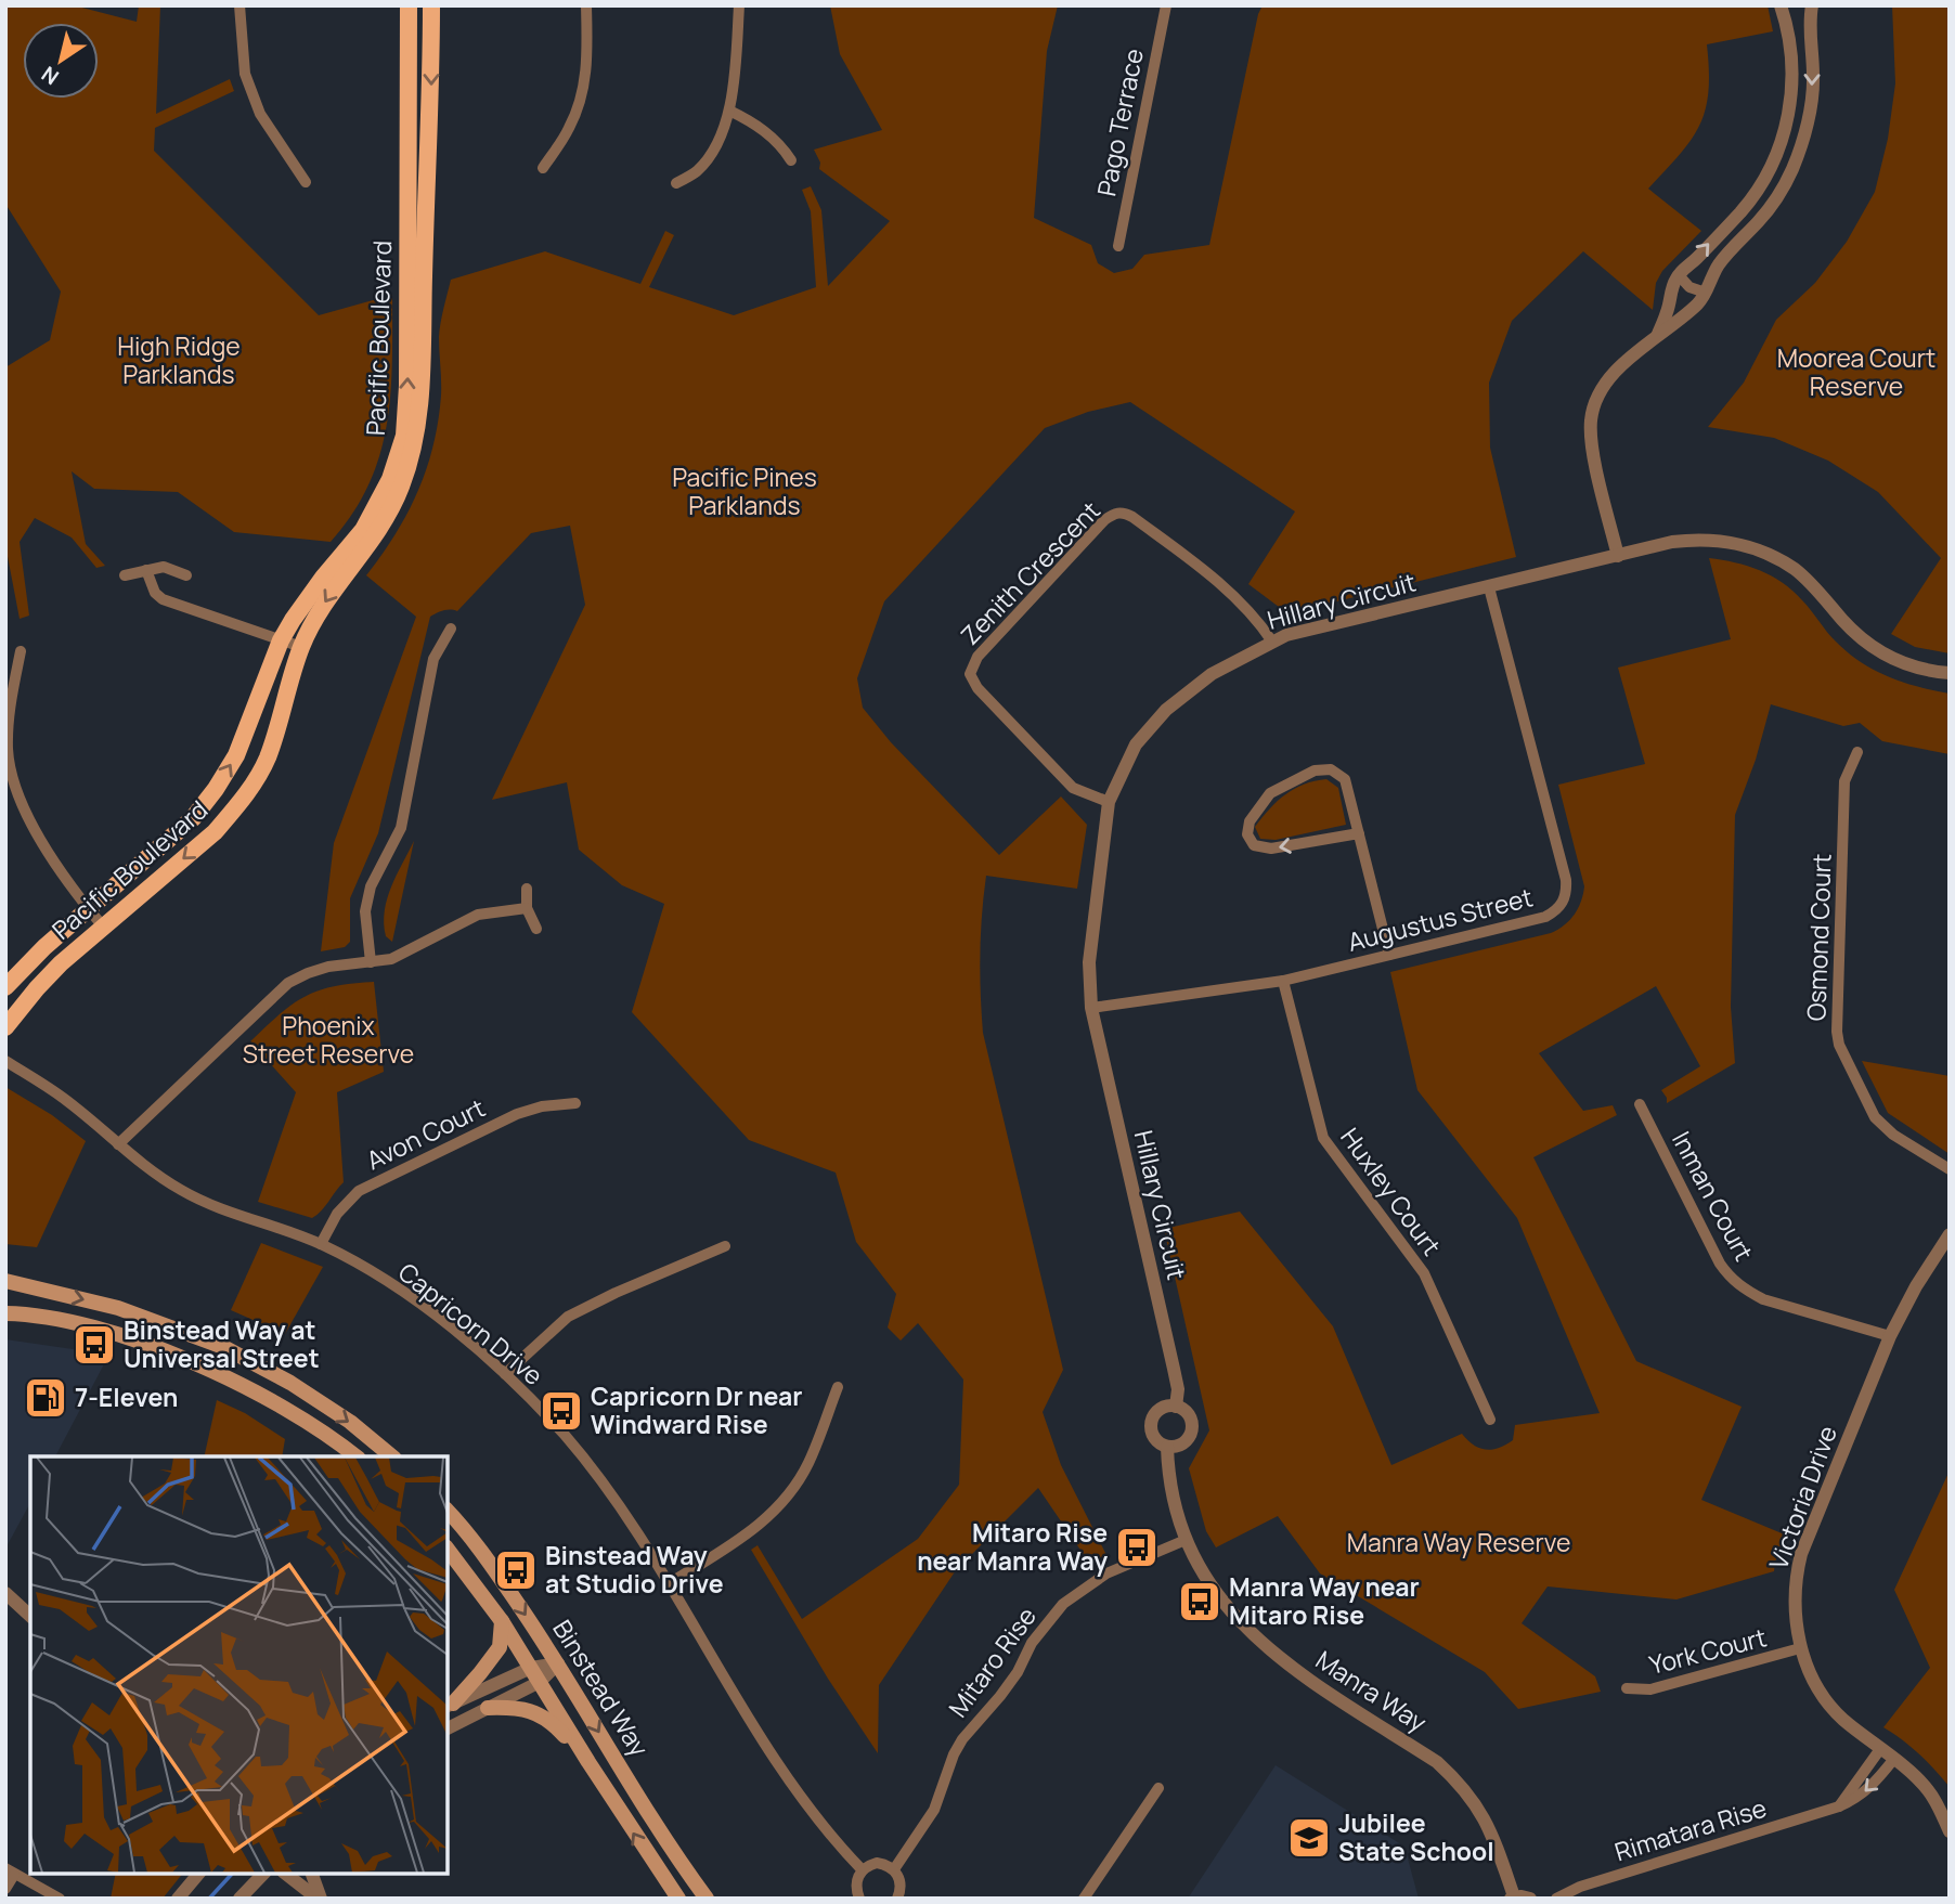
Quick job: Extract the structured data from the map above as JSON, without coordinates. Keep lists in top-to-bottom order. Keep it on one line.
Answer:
{"streets":{"main road":["Pacific Boulevard","Binstead Way"],"street":["Pago Terrace","Zenith Crescent","Hillary Circuit","Augustus Street","Osmond Court","Avon Court","Huxley Court","Inman Court","Capricorn Drive","Victoria Drive","York Court","Mitaro Rise","Manra Way","Rimatara Rise"]},"crossings":[["Zenith Crescent","Hillary Circuit"],["Hillary Circuit","Augustus Street"],["Hillary Circuit","Manra Way"],["Augustus Street","Huxley Court"],["Avon Court","Capricorn Drive"],["Inman Court","Victoria Drive"],["Victoria Drive","York Court"],["Victoria Drive","Rimatara Rise"],["Mitaro Rise","Manra Way"]],"parks":["High Ridge Parklands","Moorea Court Reserve","Pacific Pines Parklands","Phoenix Street Reserve","Manra Way Reserve"],"places":{"bus stop":["Binstead Way at Universal Street","Capricorn Dr near Windward Rise","Mitaro Rise near Manra Way","Binstead Way at Studio Drive","Manra Way near Mitaro Rise"],"fuel station":["7-Eleven"],"school or university":["Jubilee State School"]},"north":"bottom left"}
